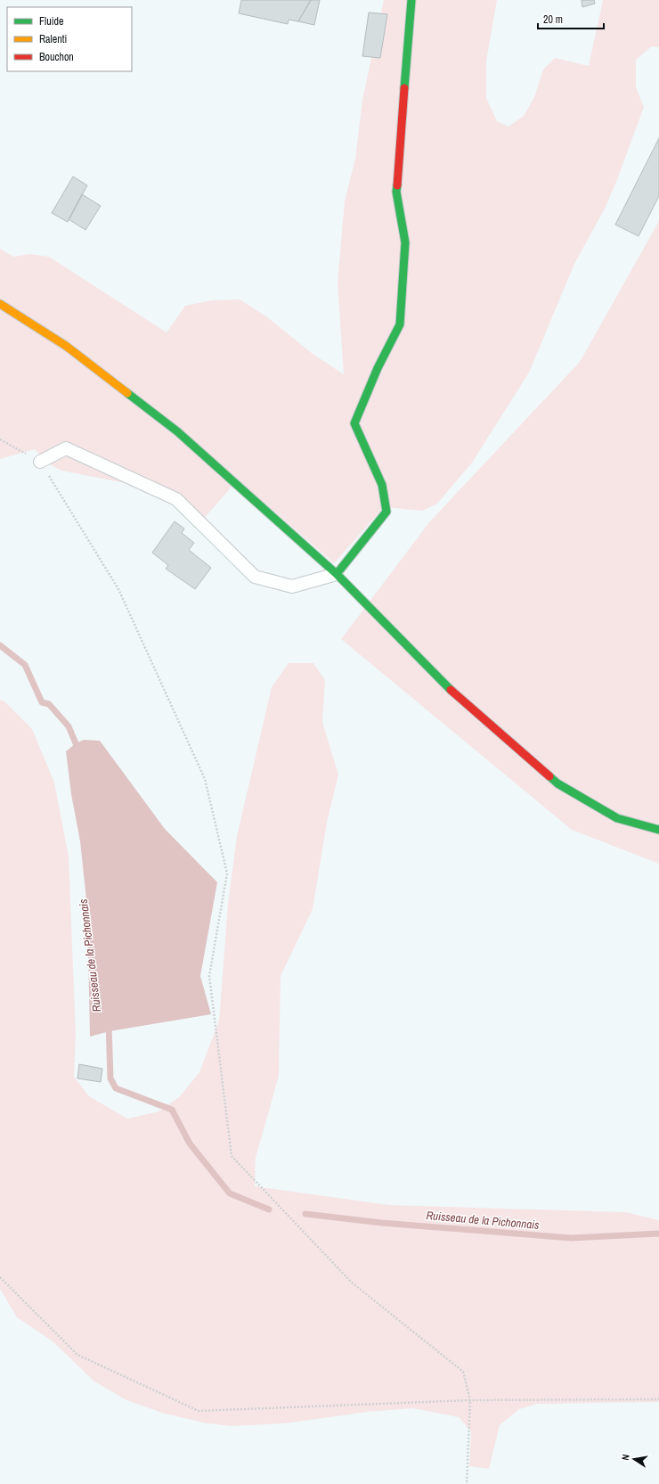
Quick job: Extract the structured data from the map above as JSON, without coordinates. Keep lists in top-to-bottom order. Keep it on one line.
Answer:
{"water":["Ruisseau de la Pichonnais"],"legend":["Fluide","Ralenti","Bouchon"],"scale_bar":"20 m","north":"left"}
